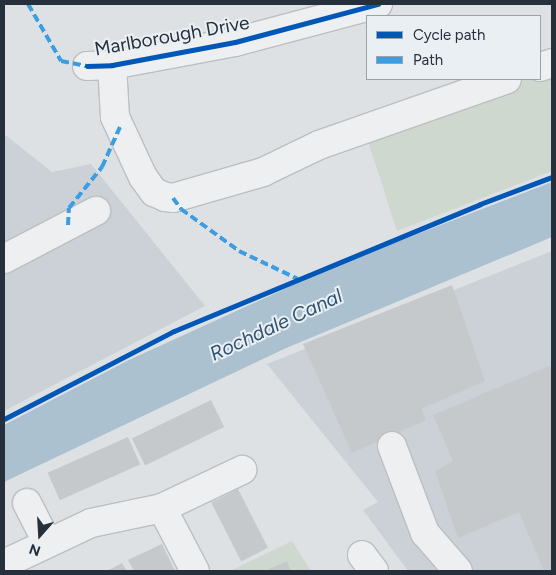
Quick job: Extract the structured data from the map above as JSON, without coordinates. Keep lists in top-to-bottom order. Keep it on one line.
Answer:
{"streets":{"street":["Marlborough Drive"]},"water":["Rochdale Canal"],"legend":["Cycle path","Path"],"north":"bottom"}
